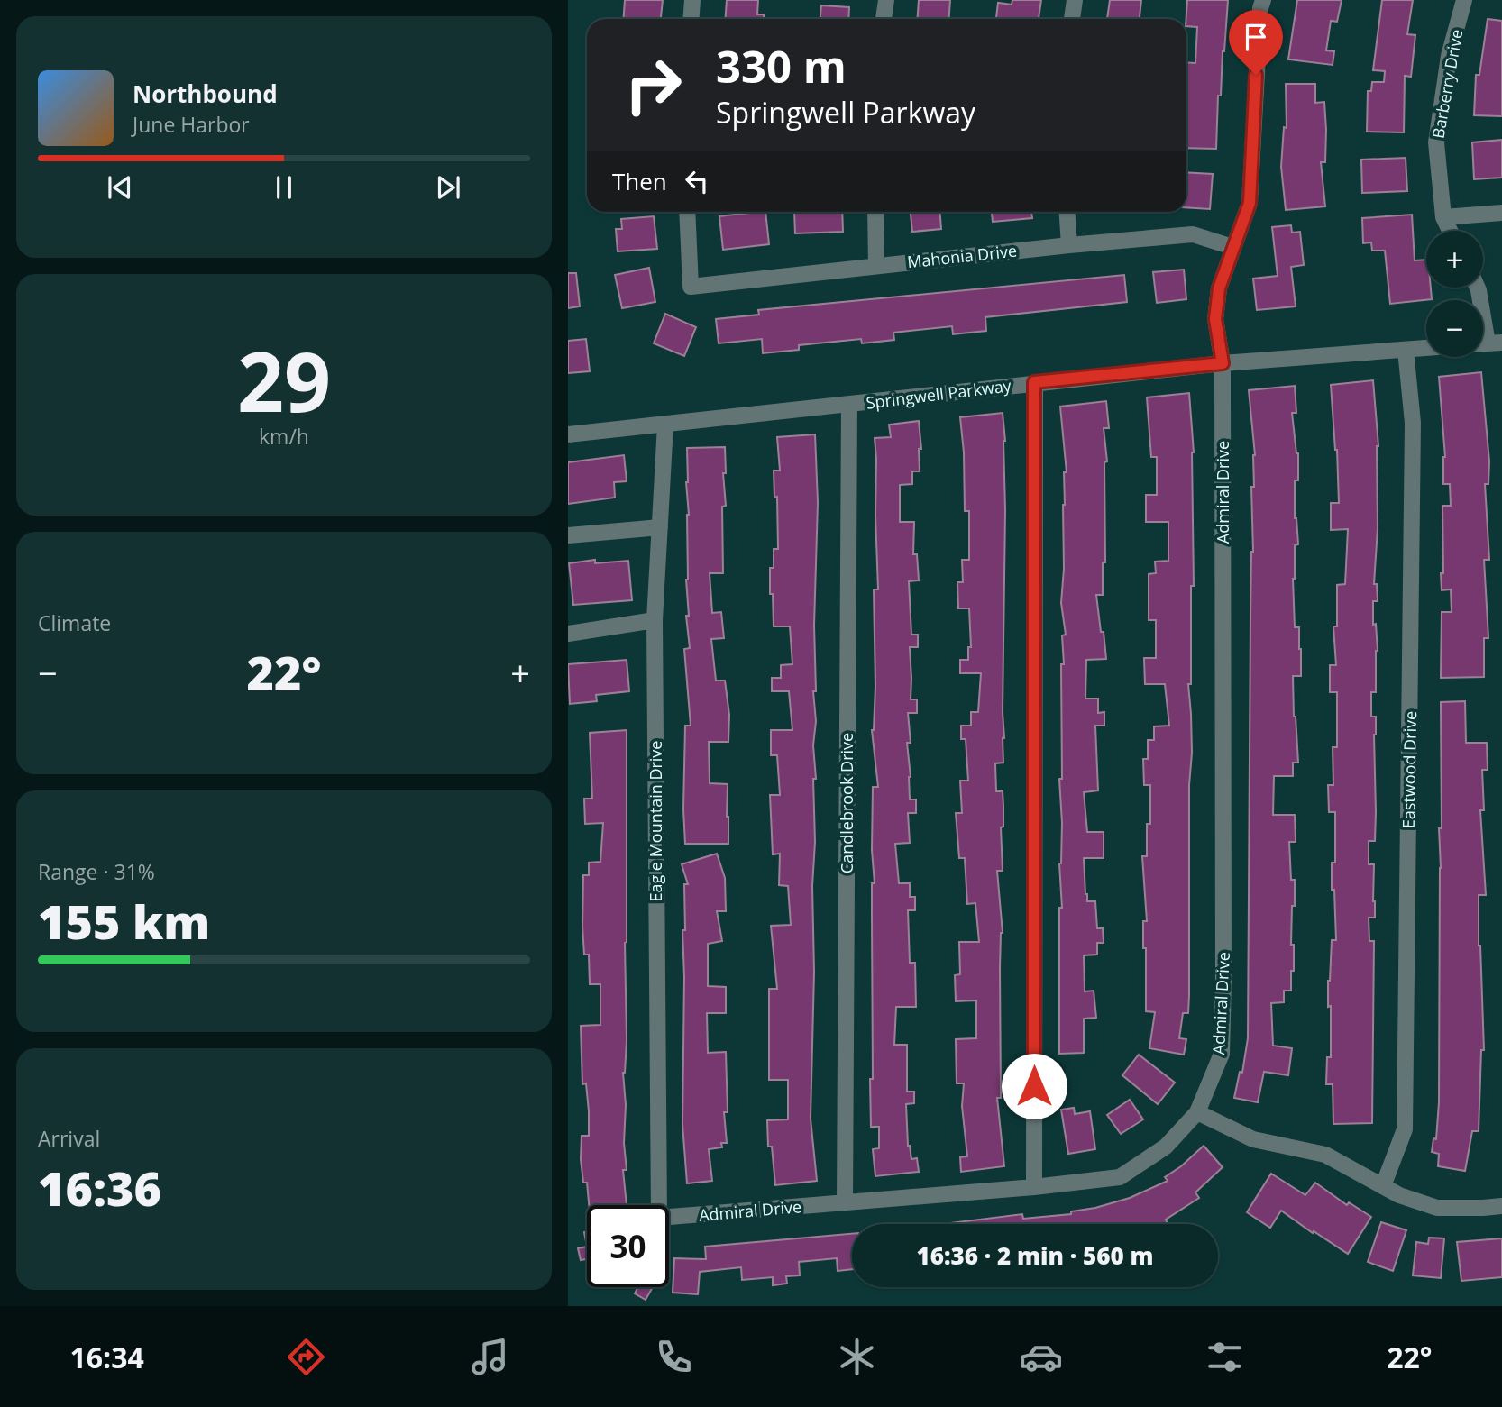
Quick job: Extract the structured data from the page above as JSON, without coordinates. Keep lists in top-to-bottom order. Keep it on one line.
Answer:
{"streets":{"street":["Barberry Drive","Mahonia Drive","Springwell Parkway","Admiral Drive","Eastwood Drive","Candlebrook Drive","Eagle Mountain Drive"]},"crossings":[["Mahonia Drive","Admiral Drive"],["Springwell Parkway","Admiral Drive"],["Springwell Parkway","Eastwood Drive"],["Springwell Parkway","Candlebrook Drive"],["Springwell Parkway","Eagle Mountain Drive"],["Admiral Drive","Candlebrook Drive"]],"page":{"turn":["330 m","Springwell Parkway"],"song":["Northbound","June Harbor"],"then":"Then","map_buttons":["+","−"],"tile":[["29","km/h"],"Climate",["Range · 31%","155 km"],["Arrival","16:36"]],"heat":["−","22°","+"],"limit":"30","trip":"16:36 · 2 min · 560 m","tabs":["16:34","22°"]}}
